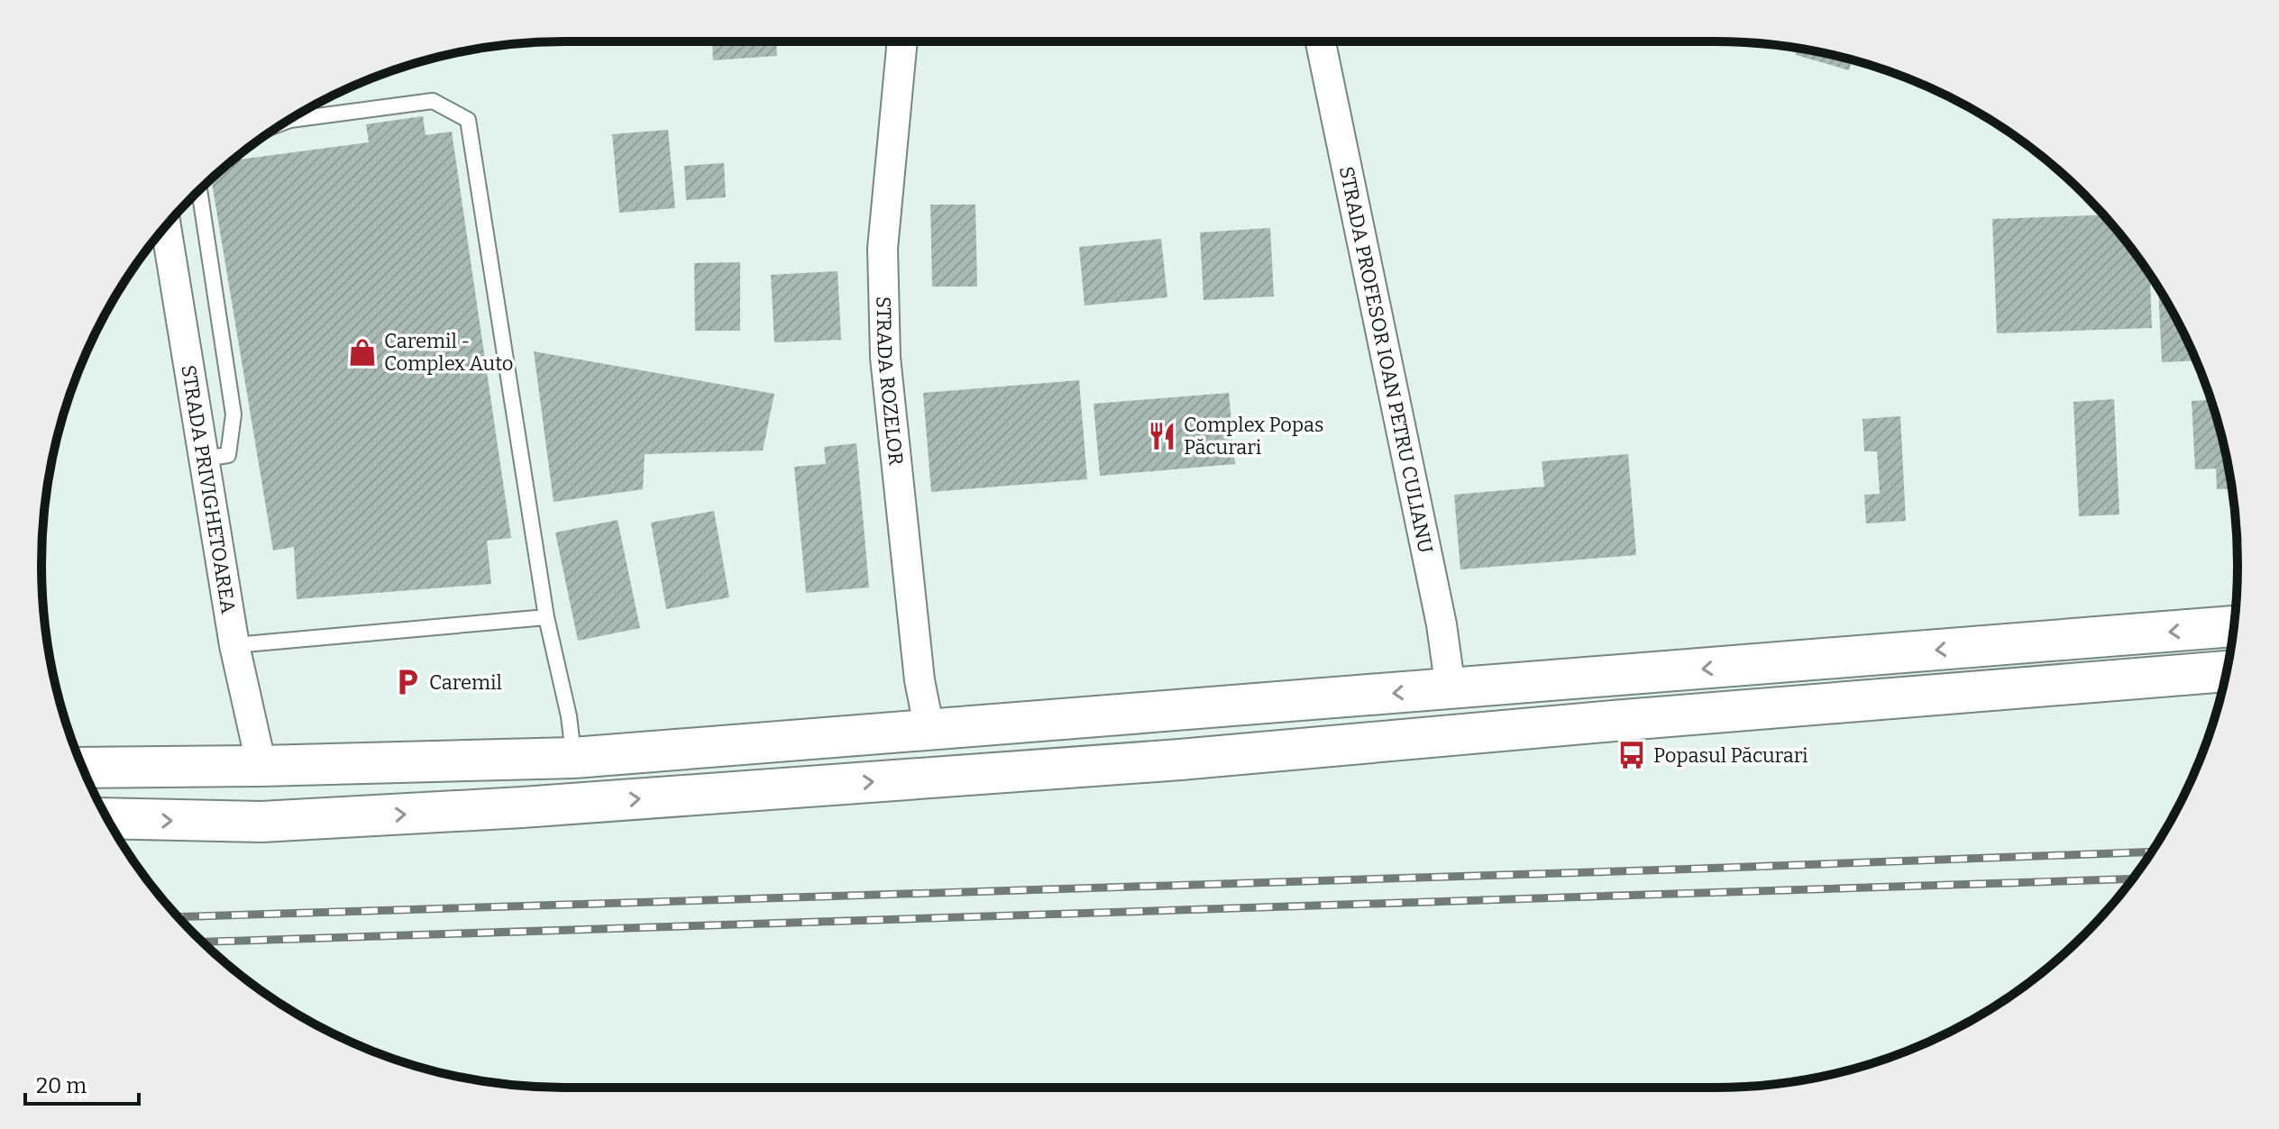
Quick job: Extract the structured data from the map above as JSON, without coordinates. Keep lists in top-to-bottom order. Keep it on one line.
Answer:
{"streets":{"street":["STRADA PROFESOR IOAN PETRU CULIANU","STRADA ROZELOR","STRADA PRIVIGHETOAREA"]},"places":{"shop":["Caremil - Complex Auto"],"restaurant":["Complex Popas Păcurari"],"parking":["Caremil"],"bus stop":["Popasul Păcurari"]},"scale_bar":"20 m"}
